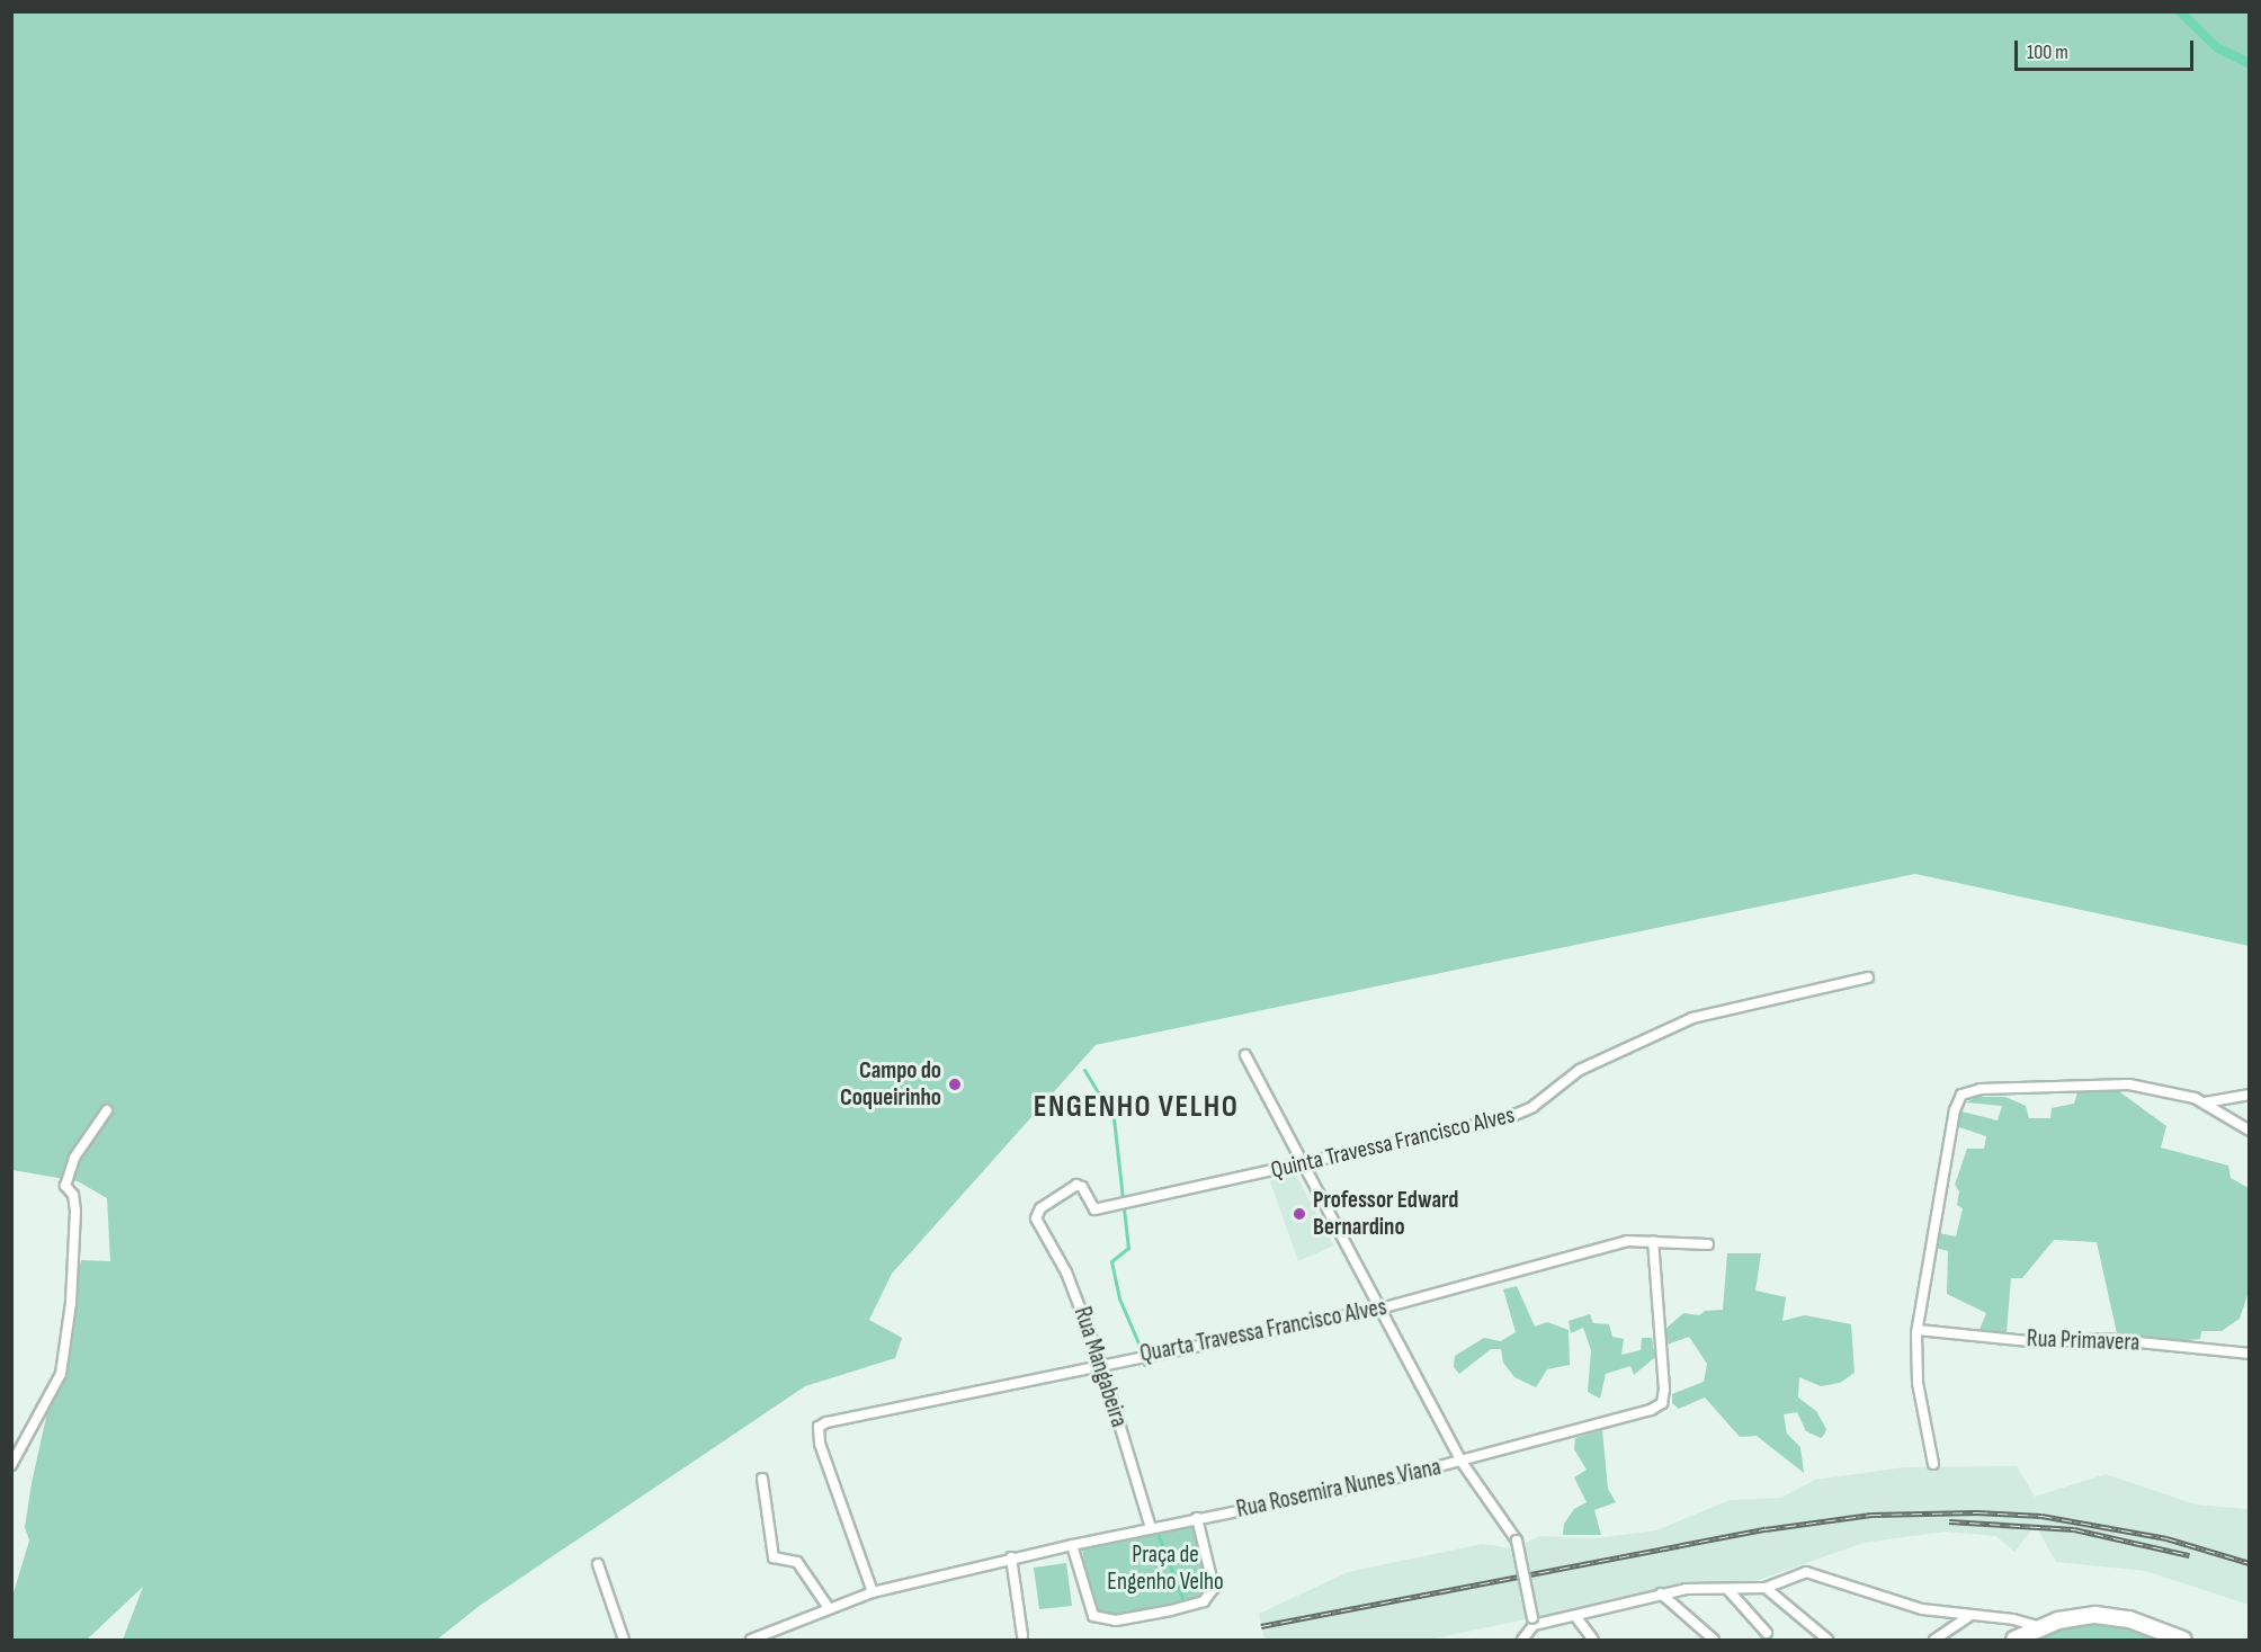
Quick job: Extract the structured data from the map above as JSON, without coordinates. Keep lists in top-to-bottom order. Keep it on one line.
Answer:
{"streets":{"street":["Quinta Travessa Francisco Alves","Quarta Travessa Francisco Alves","Rua Primavera","Rua Mangabeira","Rua Rosemira Nunes Viana"]},"crossings":[["Quinta Travessa Francisco Alves","Rua Mangabeira"],["Quarta Travessa Francisco Alves","Rua Mangabeira"],["Quarta Travessa Francisco Alves","Rua Rosemira Nunes Viana"],["Rua Mangabeira","Rua Rosemira Nunes Viana"]],"districts":["ENGENHO VELHO"],"parks":["Praça de Engenho Velho"],"places":["Campo do Coqueirinho","Professor Edward Bernardino"],"scale_bar":"100 m"}
